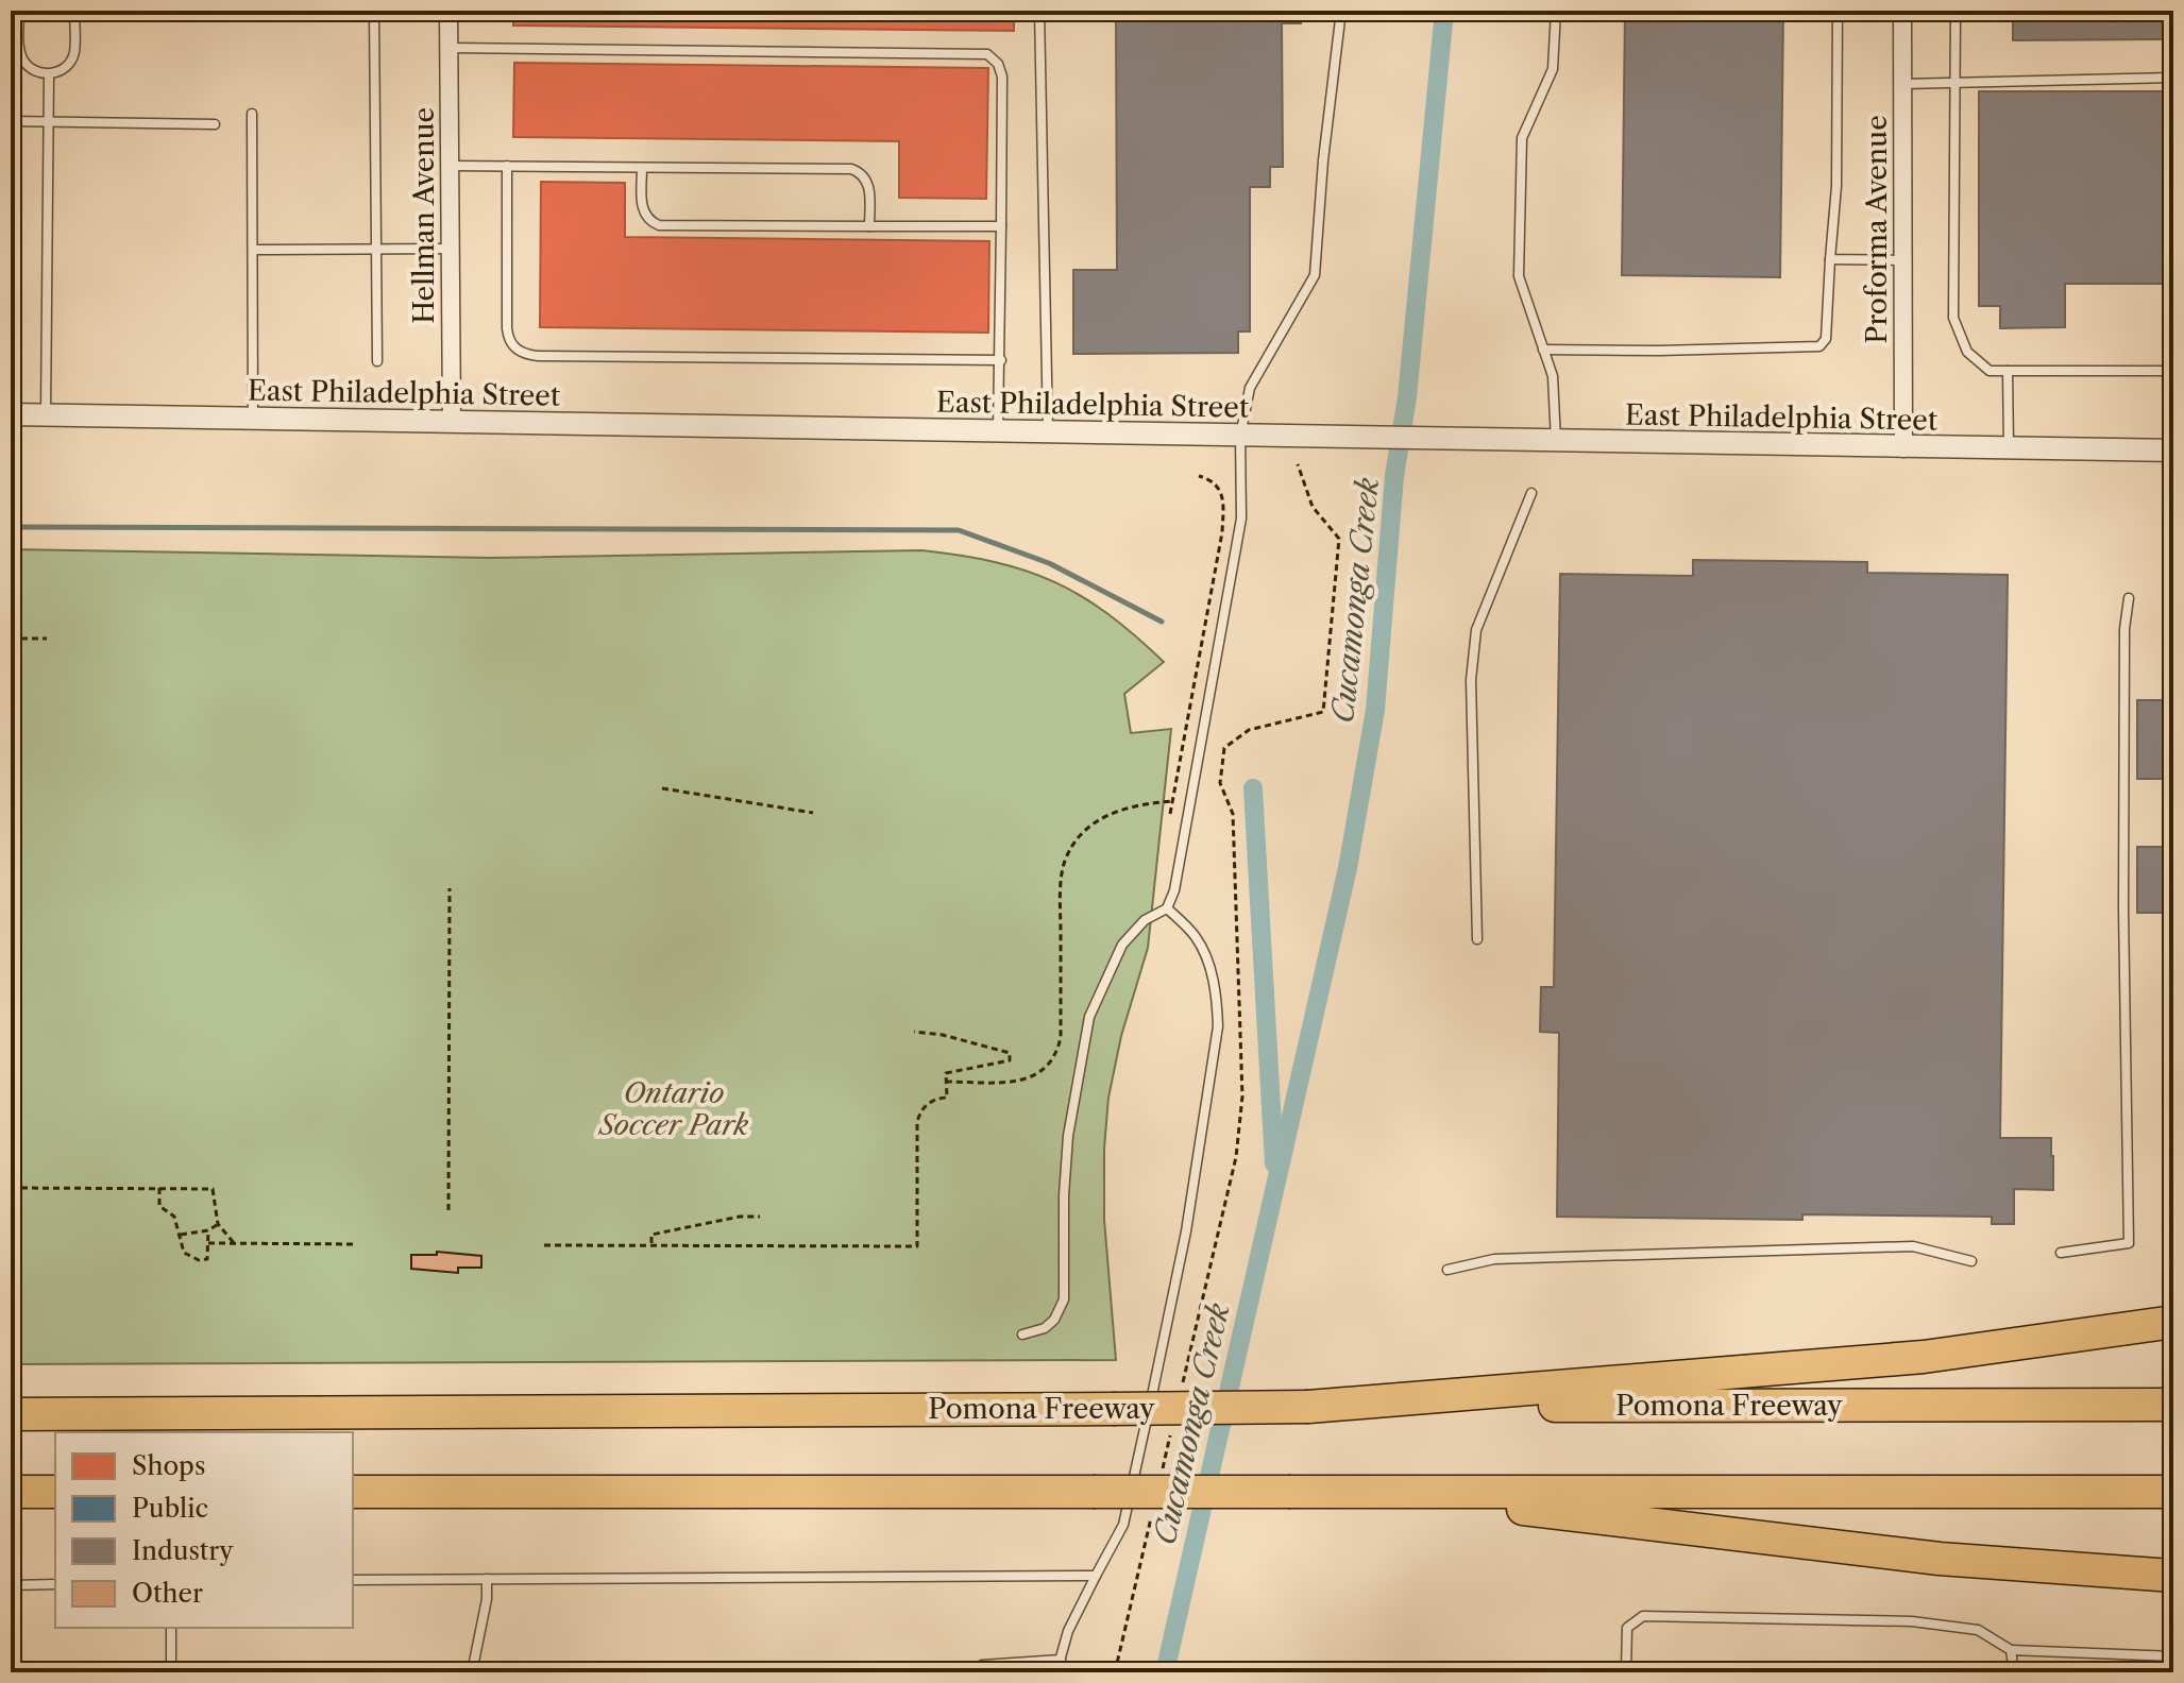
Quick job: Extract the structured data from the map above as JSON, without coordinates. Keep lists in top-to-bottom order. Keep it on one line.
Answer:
{"streets":{"highway":["Pomona Freeway"],"street":["Hellman Avenue","Proforma Avenue","East Philadelphia Street"]},"crossings":[["Hellman Avenue","East Philadelphia Street"],["Proforma Avenue","East Philadelphia Street"]],"water":["Cucamonga Creek"],"parks":["Ontario Soccer Park"],"legend":["Shops","Public","Industry","Other"]}
